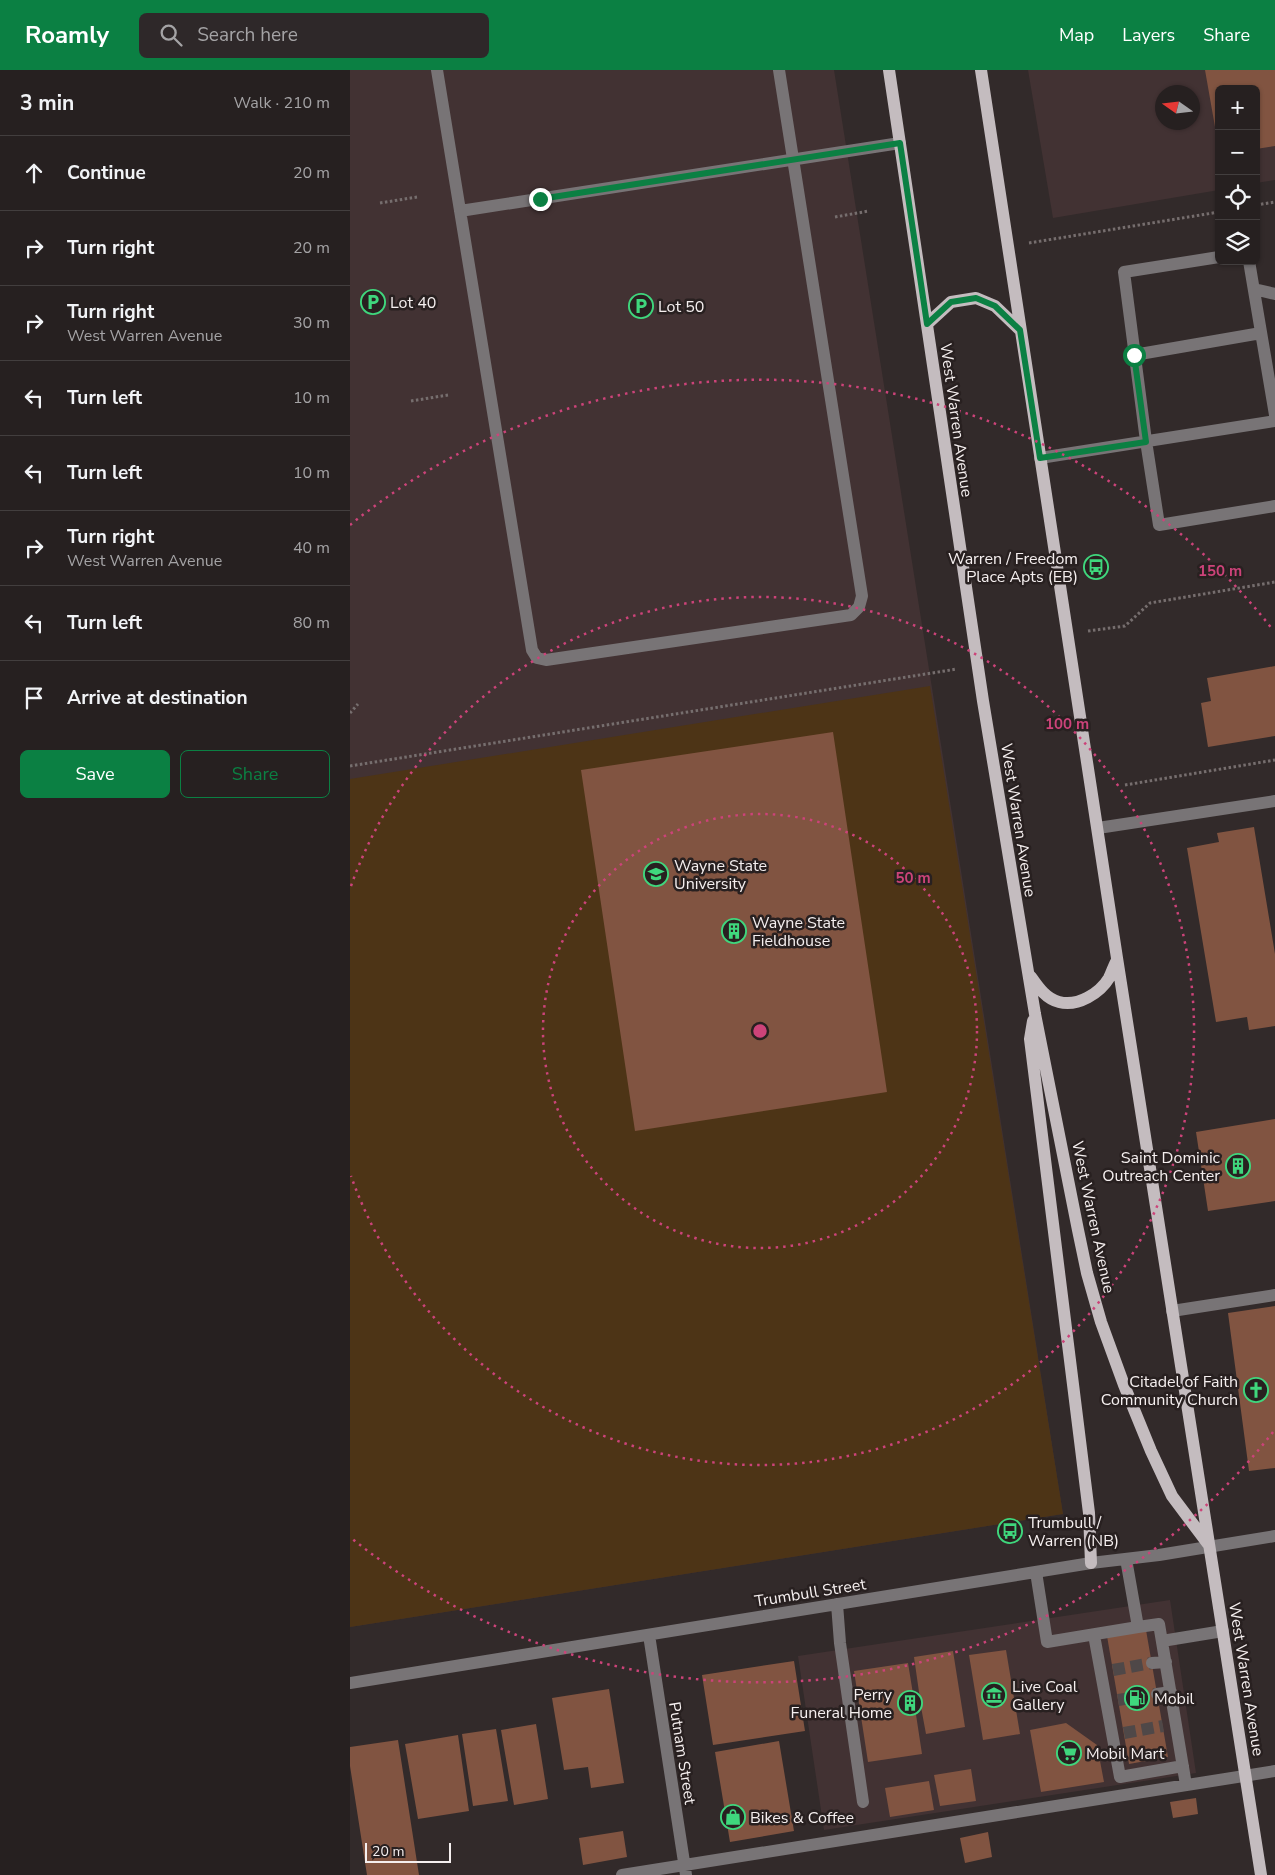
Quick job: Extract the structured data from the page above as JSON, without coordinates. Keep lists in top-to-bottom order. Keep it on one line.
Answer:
{"streets":{"main road":["West Warren Avenue"],"street":["Trumbull Street","Putnam Street"]},"crossings":[["West Warren Avenue","Trumbull Street"],["Trumbull Street","Putnam Street"]],"places":{"parking":["Lot 40","Lot 50"],"bus stop":["Warren / Freedom Place Apts (EB)","Trumbull / Warren (NB)"],"school or university":["Wayne State University"],"building":["Wayne State Fieldhouse","Saint Dominic Outreach Center","Perry Funeral Home"],"church":["Citadel of Faith Community Church"],"museum":["Live Coal Gallery"],"fuel station":["Mobil"],"supermarket":["Mobil Mart"],"shop":["Bikes & Coffee"]},"scale_bar":"20 m","north":"left","page":{"header":"Roamly","search":"Search here","nav":["Map","Layers","Share"],"heading":["3 min","Walk · 210 m"],"map_buttons":["+","−"],"list":[["Continue","20 m"],["Turn right","20 m"],["Turn right","West Warren Avenue","30 m"],["Turn left","10 m"],["Turn left","10 m"],["Turn right","West Warren Avenue","40 m"],["Turn left","80 m"],"Arrive at destination"],"buttons":["Save","Share"],"scale":"20 m"},"rings":["150 m","100 m","50 m"]}
